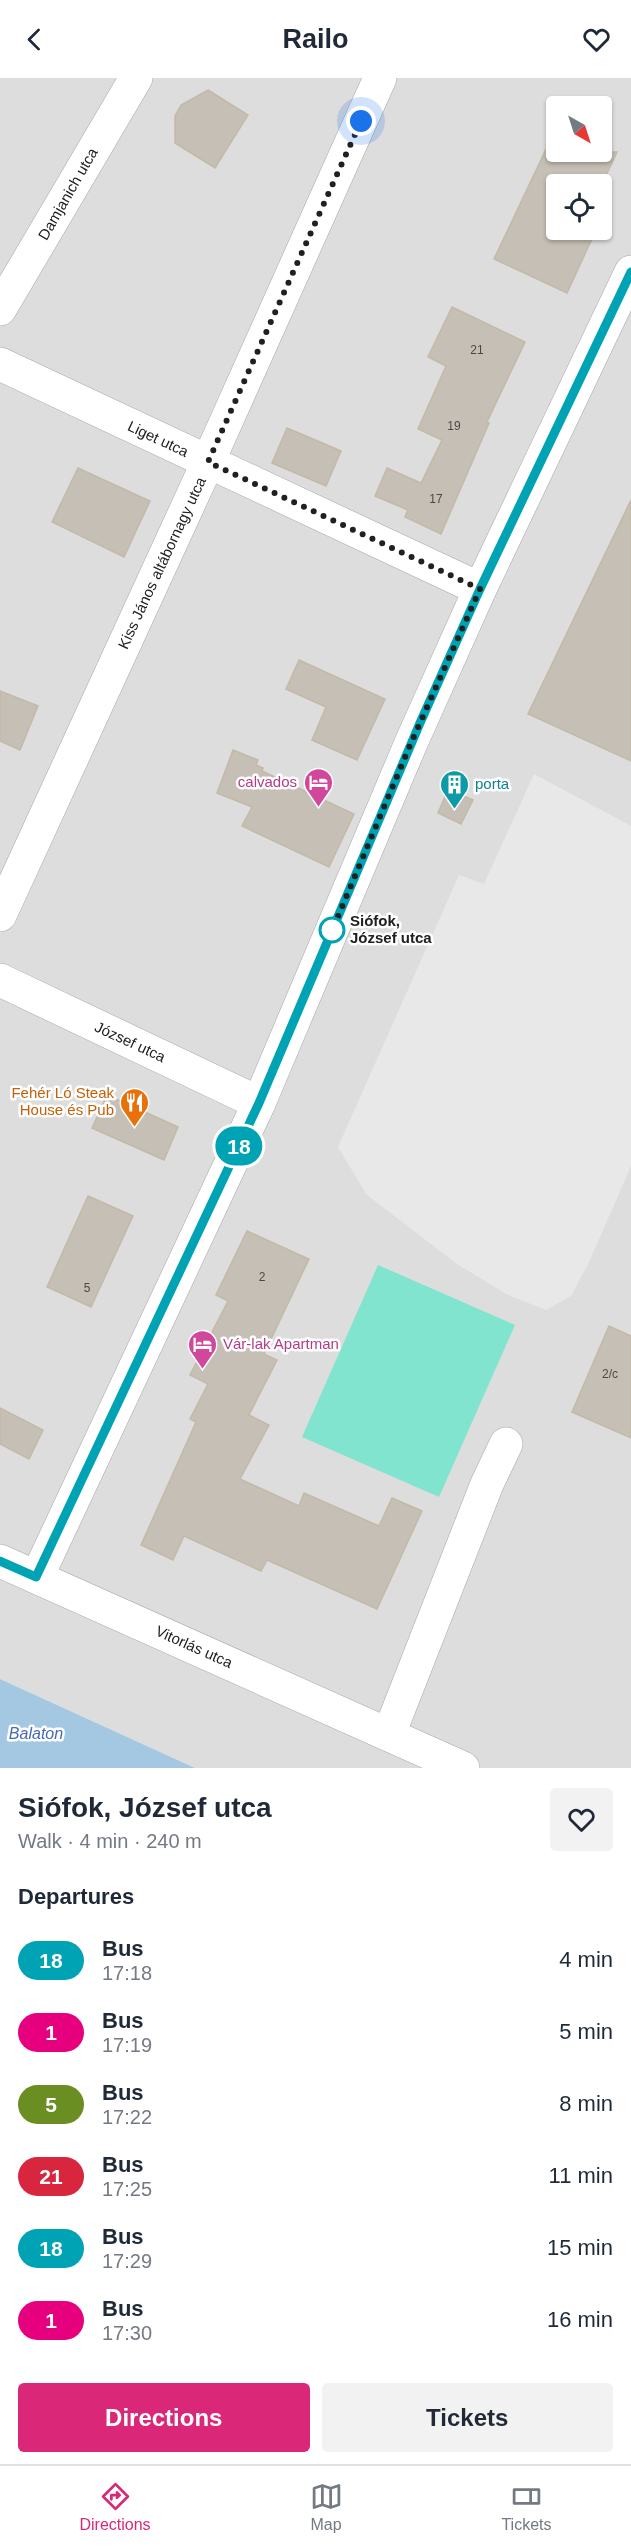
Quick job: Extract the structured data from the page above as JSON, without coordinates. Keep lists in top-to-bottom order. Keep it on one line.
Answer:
{"streets":{"street":["Damjanich utca","Liget utca","Kiss János altábornagy utca","József utca","Vitorlás utca"]},"crossings":[["Liget utca","Kiss János altábornagy utca"]],"water":["Balaton"],"places":{"hotel":["calvados","Vár-lak Apartman"],"building":["porta"],"other":["Siófok, József utca"],"restaurant":["Fehér Ló Steak House és Pub"]},"lines":["bus line 18"],"house_numbers":["21","19","17","2","5","2/c"],"north":"bottom right","page":{"header":"Railo","on_map":"18","heading":[["Siófok, József utca","Walk · 4 min · 240 m"],"Departures"],"list":[{"mark":"18","name":"Bus","note":"17:18","value":"4 min"},{"mark":"1","name":"Bus","note":"17:19","value":"5 min"},{"mark":"5","name":"Bus","note":"17:22","value":"8 min"},{"mark":"21","name":"Bus","note":"17:25","value":"11 min"},{"mark":"18","name":"Bus","note":"17:29","value":"15 min"},{"mark":"1","name":"Bus","note":"17:30","value":"16 min"}],"buttons":["Directions","Tickets"],"tabs":["Directions","Map","Tickets"]}}
